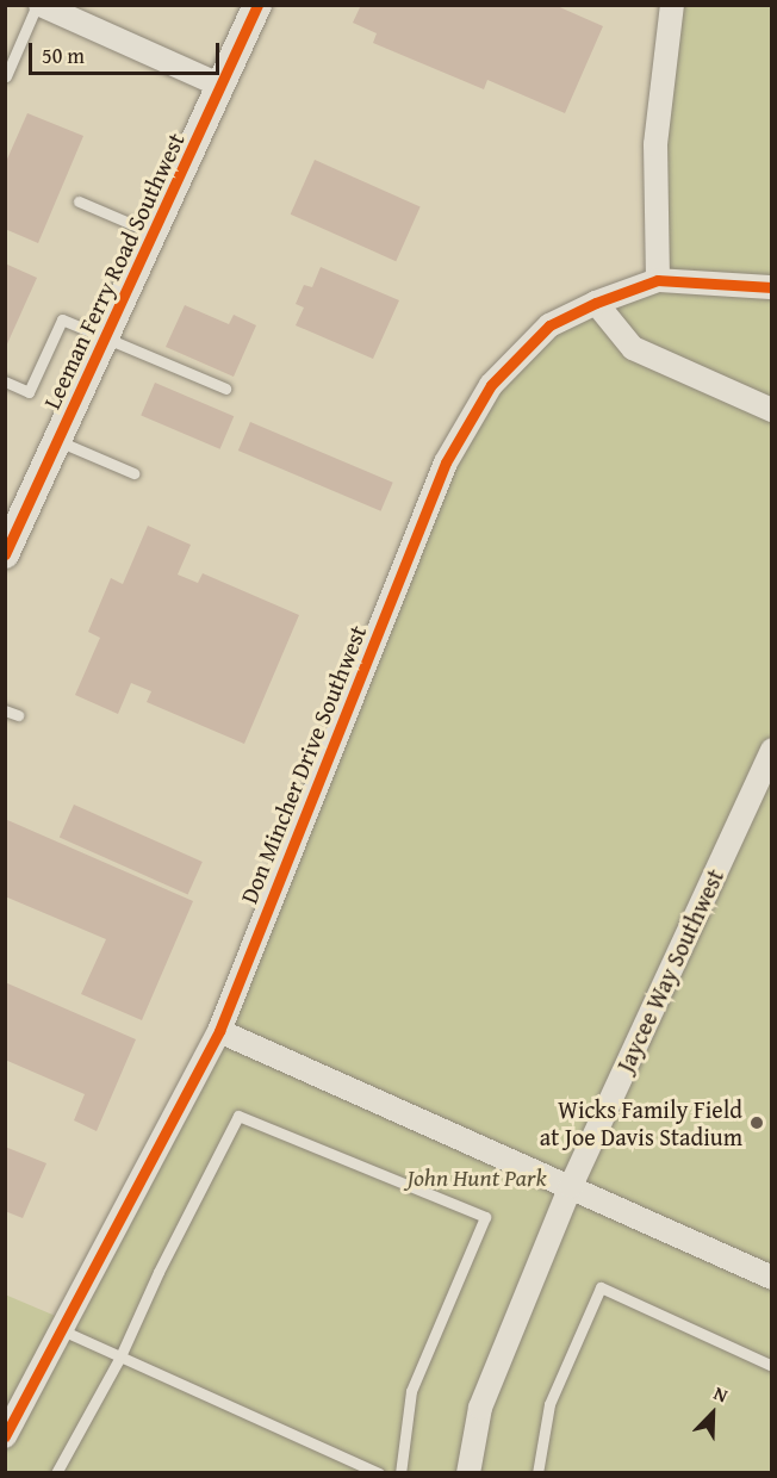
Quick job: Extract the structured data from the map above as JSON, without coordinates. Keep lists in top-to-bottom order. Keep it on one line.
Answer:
{"streets":{"street":["Leeman Ferry Road Southwest","Don Mincher Drive Southwest","Jaycee Way Southwest"]},"parks":["John Hunt Park"],"places":["Wicks Family Field at Joe Davis Stadium"],"scale_bar":"50 m","north":"top right"}
